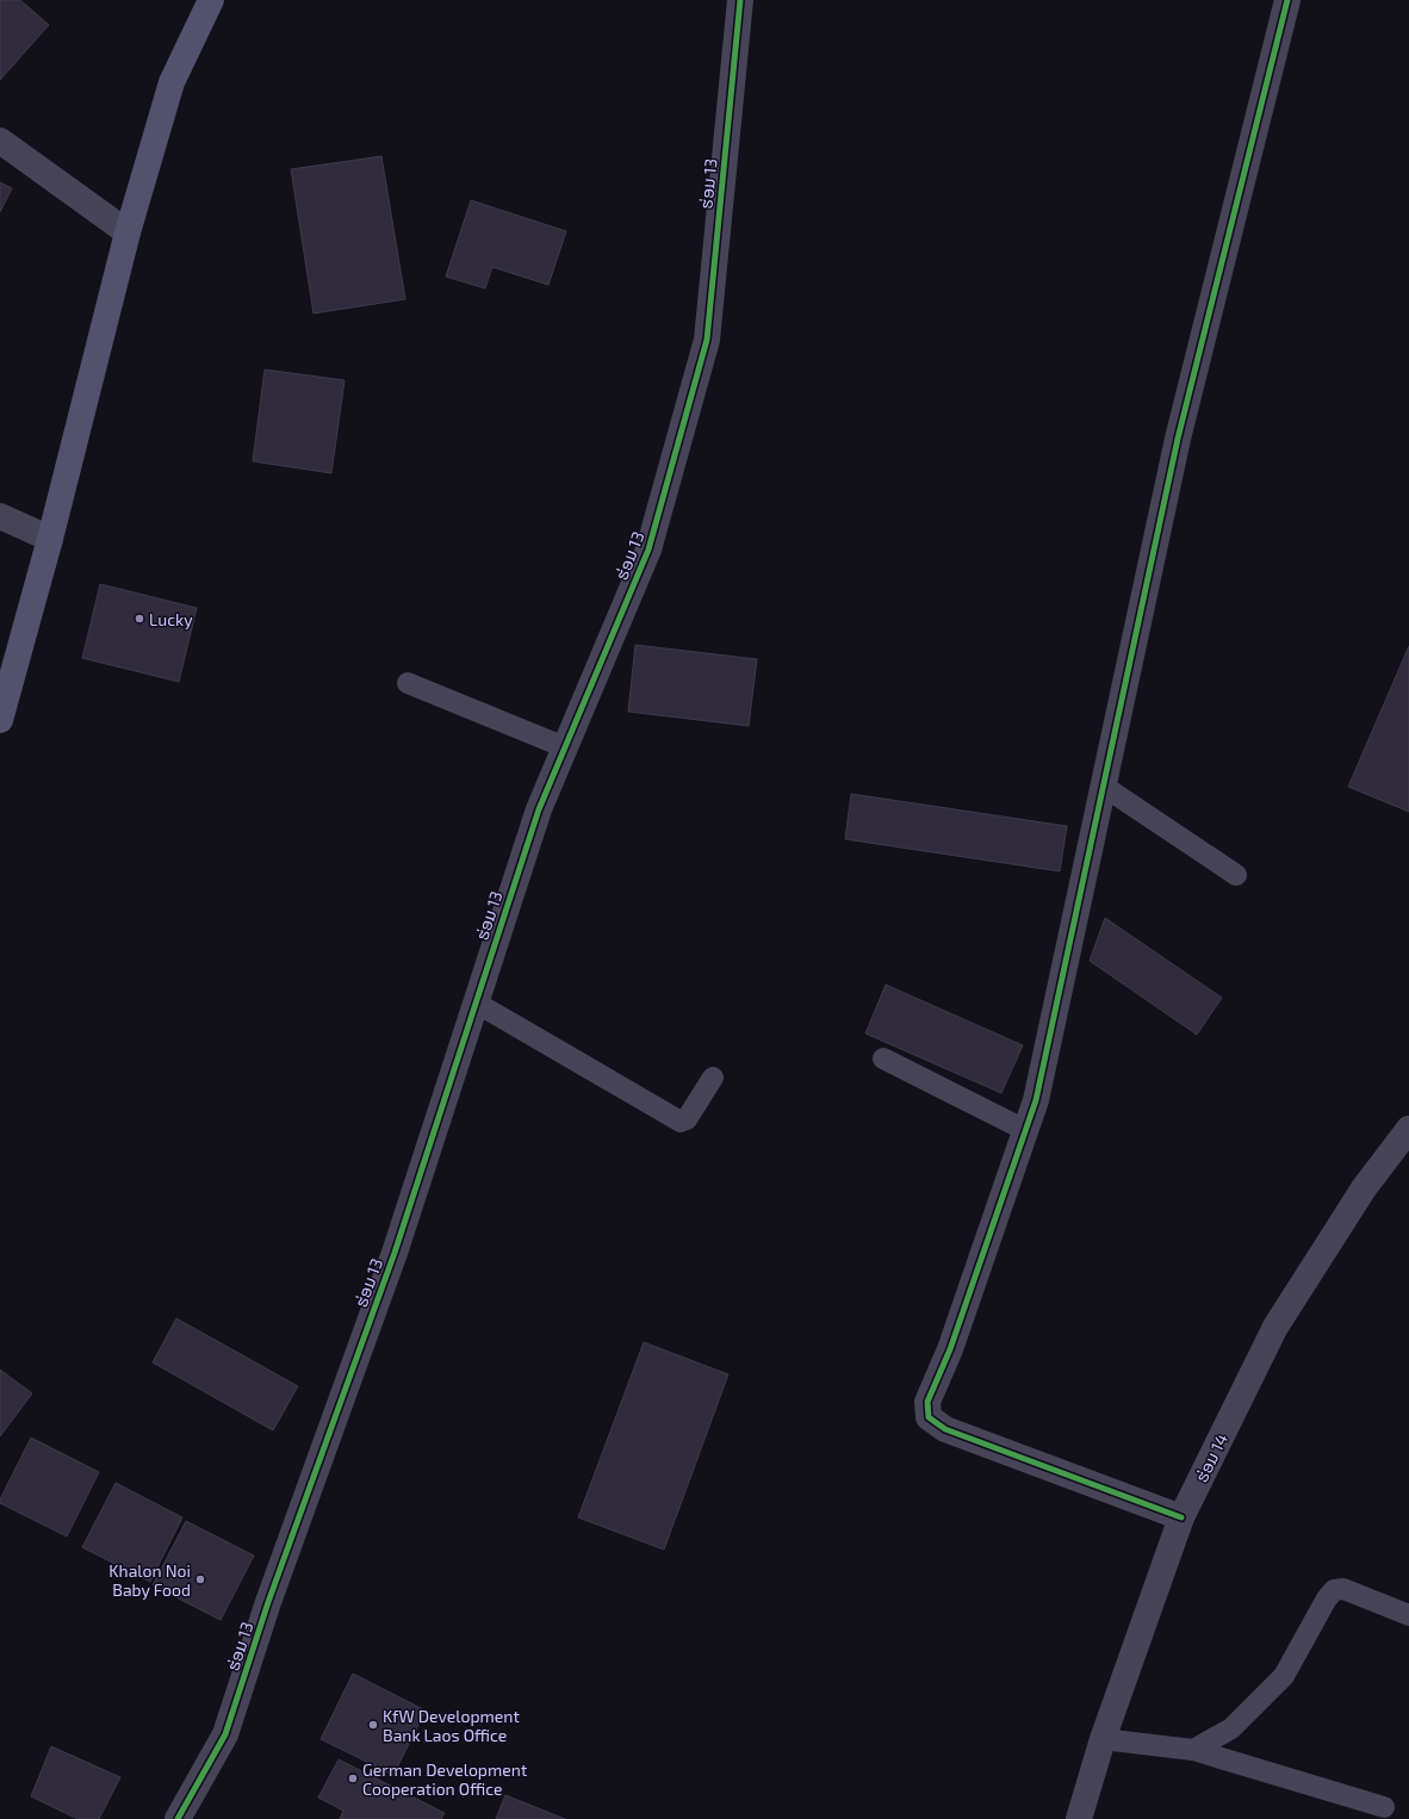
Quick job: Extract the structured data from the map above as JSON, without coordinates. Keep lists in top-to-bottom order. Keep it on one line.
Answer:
{"streets":{"street":["ຮ່ອມ 13","ຮ່ອມ 14"]},"places":["Lucky","Khalon Noi Baby Food","KfW Development Bank Laos Office","German Development Cooperation Office"]}
